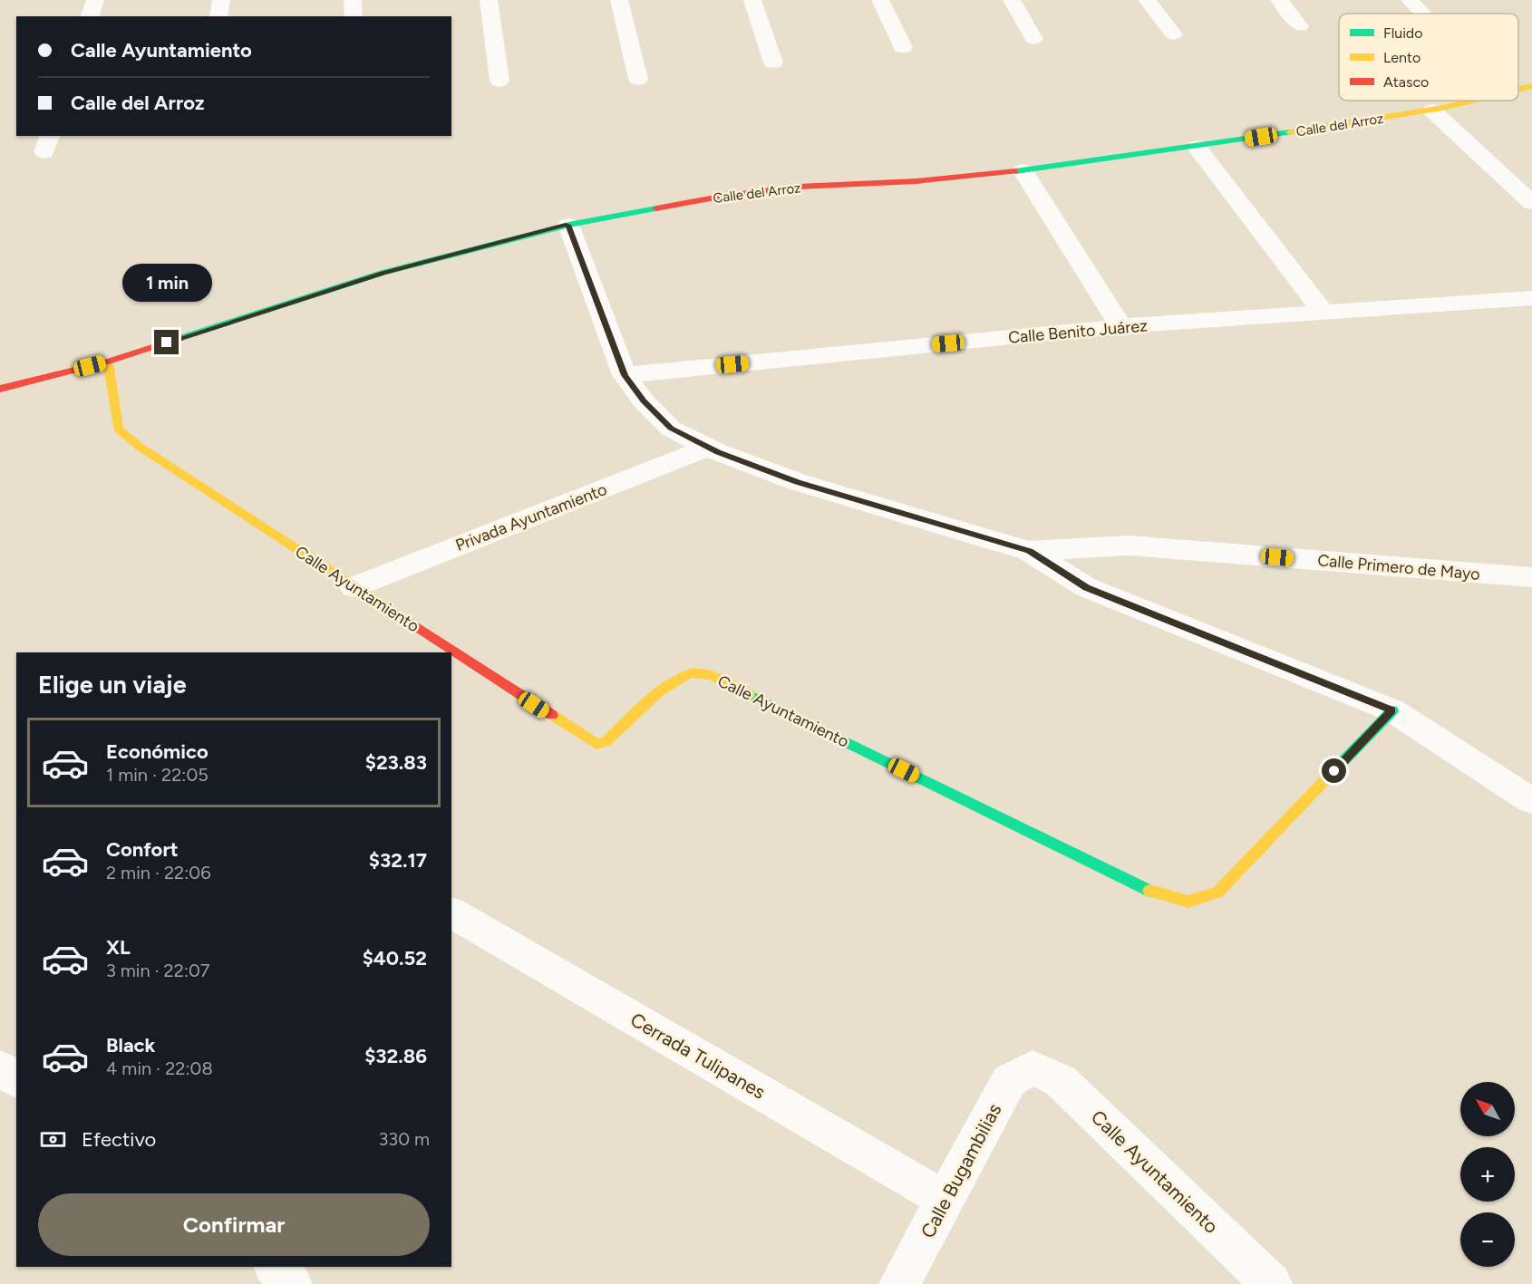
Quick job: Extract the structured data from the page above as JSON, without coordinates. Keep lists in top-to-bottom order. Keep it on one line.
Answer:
{"streets":{"street":["Calle del Arroz","Calle Benito Juárez","Privada Ayuntamiento","Calle Primero de Mayo","Calle Ayuntamiento","Cerrada Tulipanes","Calle Bugambilias"]},"crossings":[["Calle del Arroz","Calle Primero de Mayo"],["Calle del Arroz","Calle Ayuntamiento"],["Calle Benito Juárez","Calle Primero de Mayo"],["Privada Ayuntamiento","Calle Primero de Mayo"],["Privada Ayuntamiento","Calle Ayuntamiento"],["Calle Ayuntamiento","Calle Bugambilias"],["Cerrada Tulipanes","Calle Bugambilias"]],"legend":["Fluido","Lento","Atasco"],"north":"top left","page":{"banner":["Calle Ayuntamiento","Calle del Arroz"],"bubble":"1 min","heading":"Elige un viaje","list":[{"name":"Económico","note":"1 min · 22:05","value":"$23.83"},{"name":"Confort","note":"2 min · 22:06","value":"$32.17"},{"name":"XL","note":"3 min · 22:07","value":"$40.52"},{"name":"Black","note":"4 min · 22:08","value":"$32.86"}],"map_buttons":["+","−"],"pay":["Efectivo","330 m"],"buttons":"Confirmar"}}
